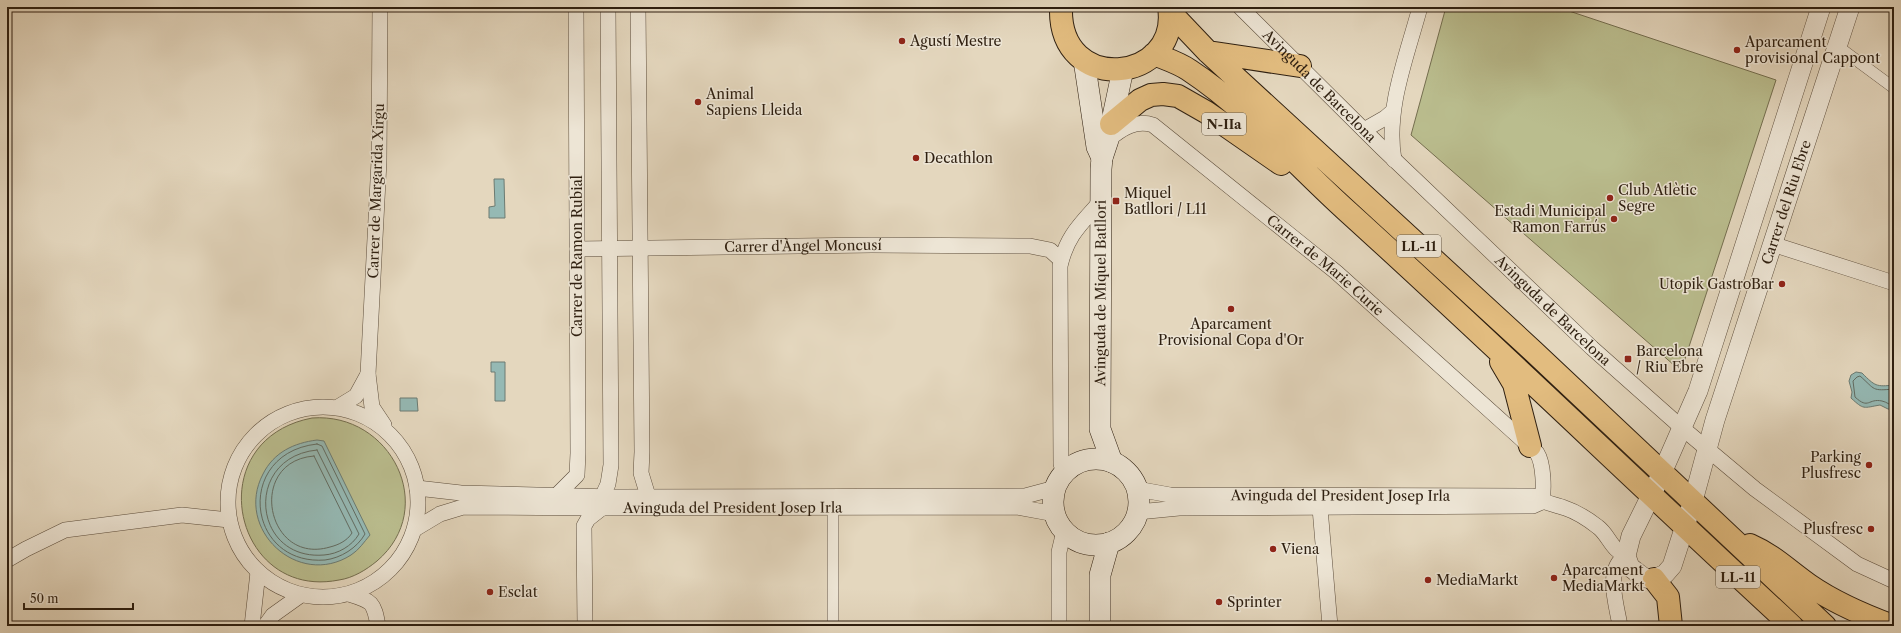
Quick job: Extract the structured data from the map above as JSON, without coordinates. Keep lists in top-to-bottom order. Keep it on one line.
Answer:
{"streets":{"main road":["N-IIa","LL-11","Avinguda de Miquel Batllori"],"street":["Avinguda de Barcelona","Carrer de Margarida Xirgu","Carrer del Riu Ebre","Carrer d'Àngel Moncusí","Carrer de Ramon Rubial","Carrer de Marie Curie","Avinguda del President Josep Irla"]},"crossings":[["Avinguda de Barcelona","Carrer del Riu Ebre"],["N-IIa","LL-11"],["N-IIa","Carrer de Marie Curie"],["N-IIa","Avinguda de Miquel Batllori"],["Carrer del Riu Ebre","LL-11"],["Carrer del Riu Ebre","Avinguda del President Josep Irla"],["Carrer d'Àngel Moncusí","Carrer de Ramon Rubial"],["LL-11","Avinguda de Miquel Batllori"],["Carrer de Ramon Rubial","Avinguda del President Josep Irla"],["Carrer de Marie Curie","Avinguda de Miquel Batllori"],["Carrer de Marie Curie","Avinguda del President Josep Irla"],["Avinguda de Miquel Batllori","Avinguda del President Josep Irla"]],"places":{"other":["Agustí Mestre","Aparcament provisional Cappont","Animal Sapiens Lleida","Decathlon","Club Atlètic Segre","Estadi Municipal Ramon Farrús","Utopik GastroBar","Aparcament Provisional Copa d'Or","Parking Plusfresc","Plusfresc","Viena","Aparcament MediaMarkt","MediaMarkt","Esclat","Sprinter"],"transit":["Miquel Batllori / L11","Barcelona / Riu Ebre"]},"scale_bar":"50 m"}
